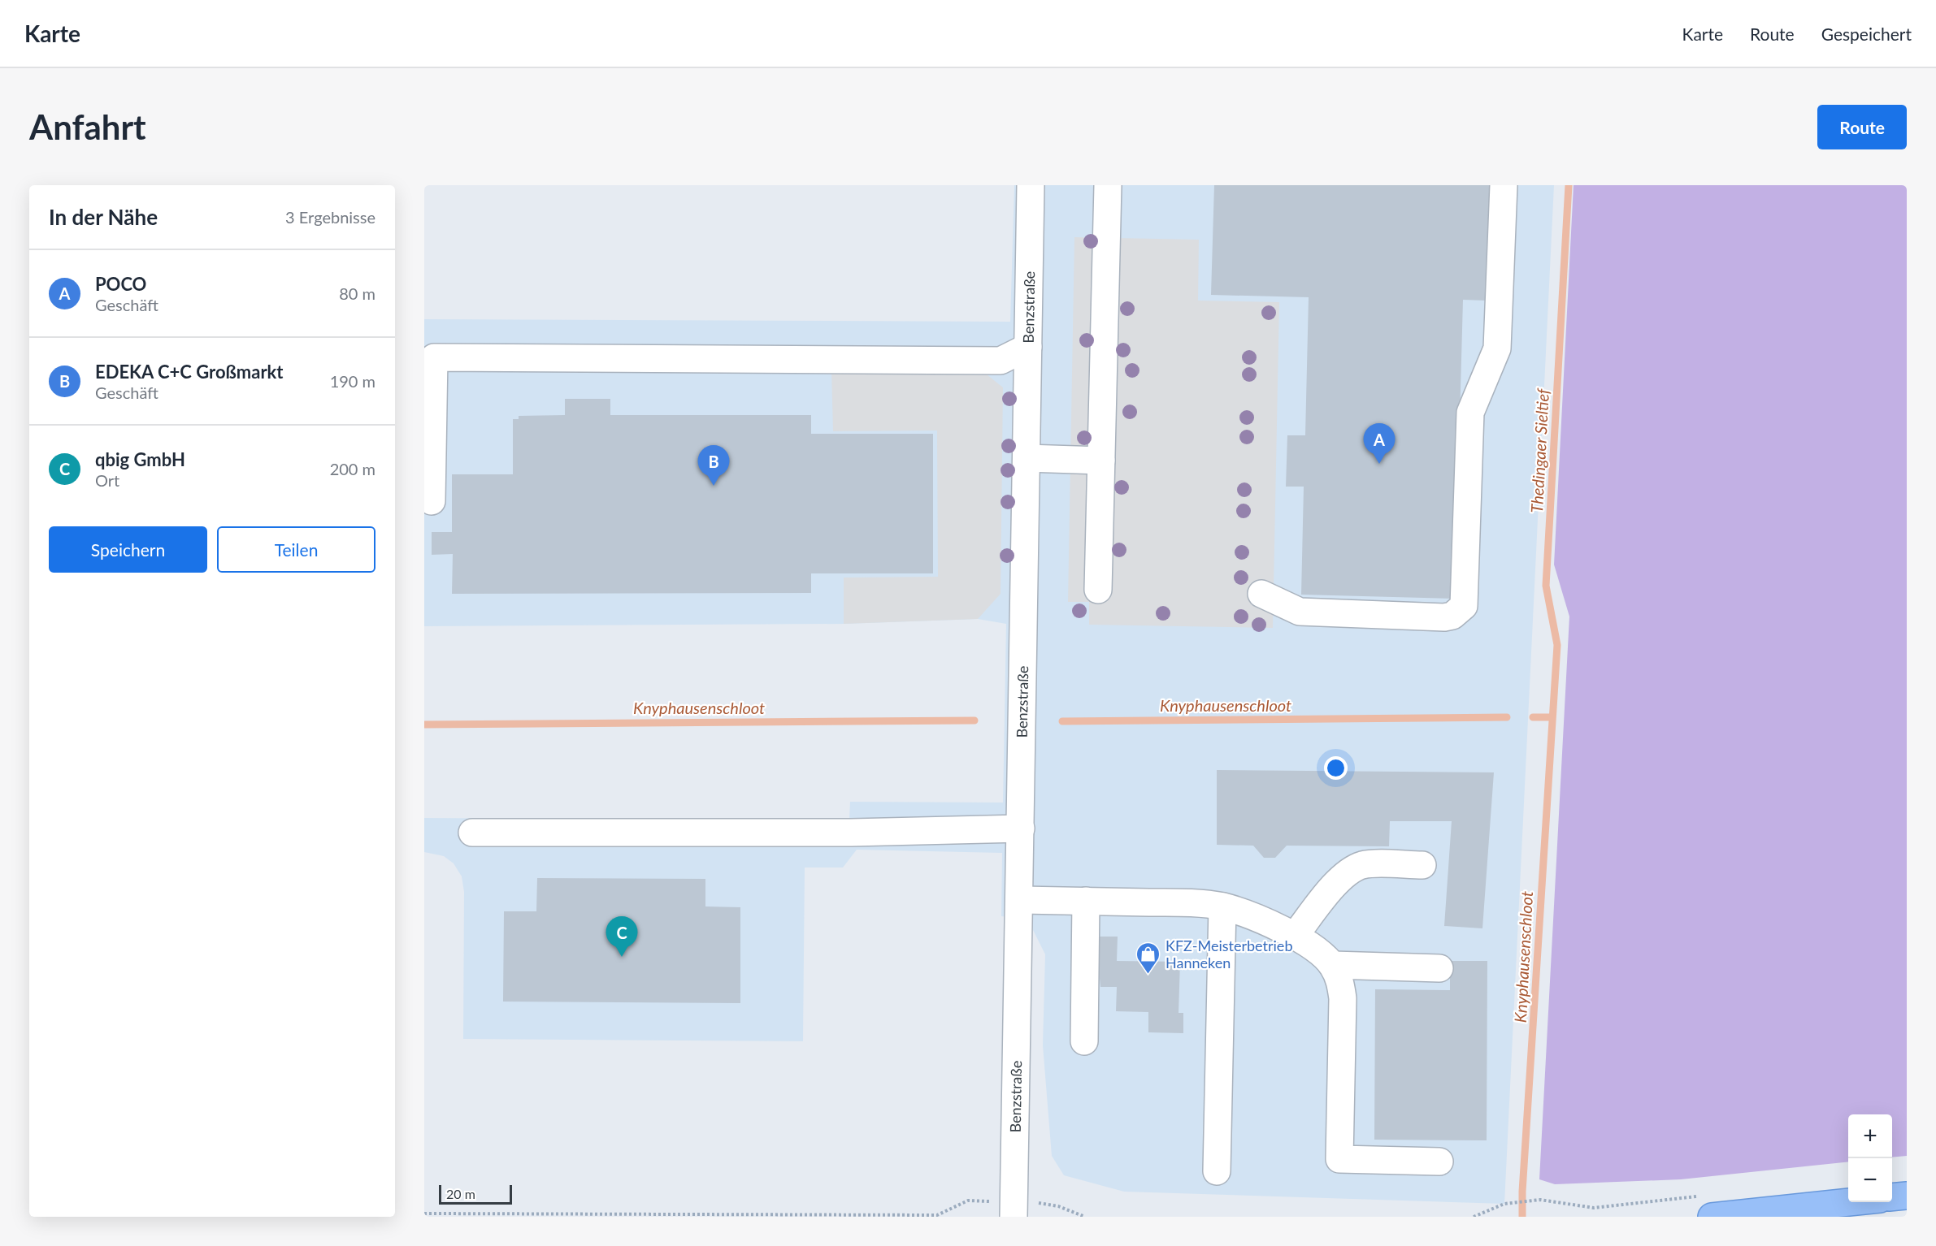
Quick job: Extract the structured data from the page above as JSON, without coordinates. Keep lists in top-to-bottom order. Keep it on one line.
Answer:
{"streets":{"street":["Benzstraße"]},"water":["Thedingaer Sieltief","Knyphausenschloot"],"places":{"shop":["KFZ-Meisterbetrieb Hanneken"]},"scale_bar":"20 m","page":{"header":"Karte","nav":["Karte","Route","Gespeichert"],"buttons":["Route",["Speichern","Teilen"]],"title":"Anfahrt","heading":["In der Nähe","3 Ergebnisse"],"list":[{"mark":"A","name":"POCO","note":"Geschäft","value":"80 m"},{"mark":"B","name":"EDEKA C+C Großmarkt","note":"Geschäft","value":"190 m"},{"mark":"C","name":"qbig GmbH","note":"Ort","value":"200 m"}],"pins":["A","B","C"],"map_buttons":["+","−"],"scale":"20 m"}}
